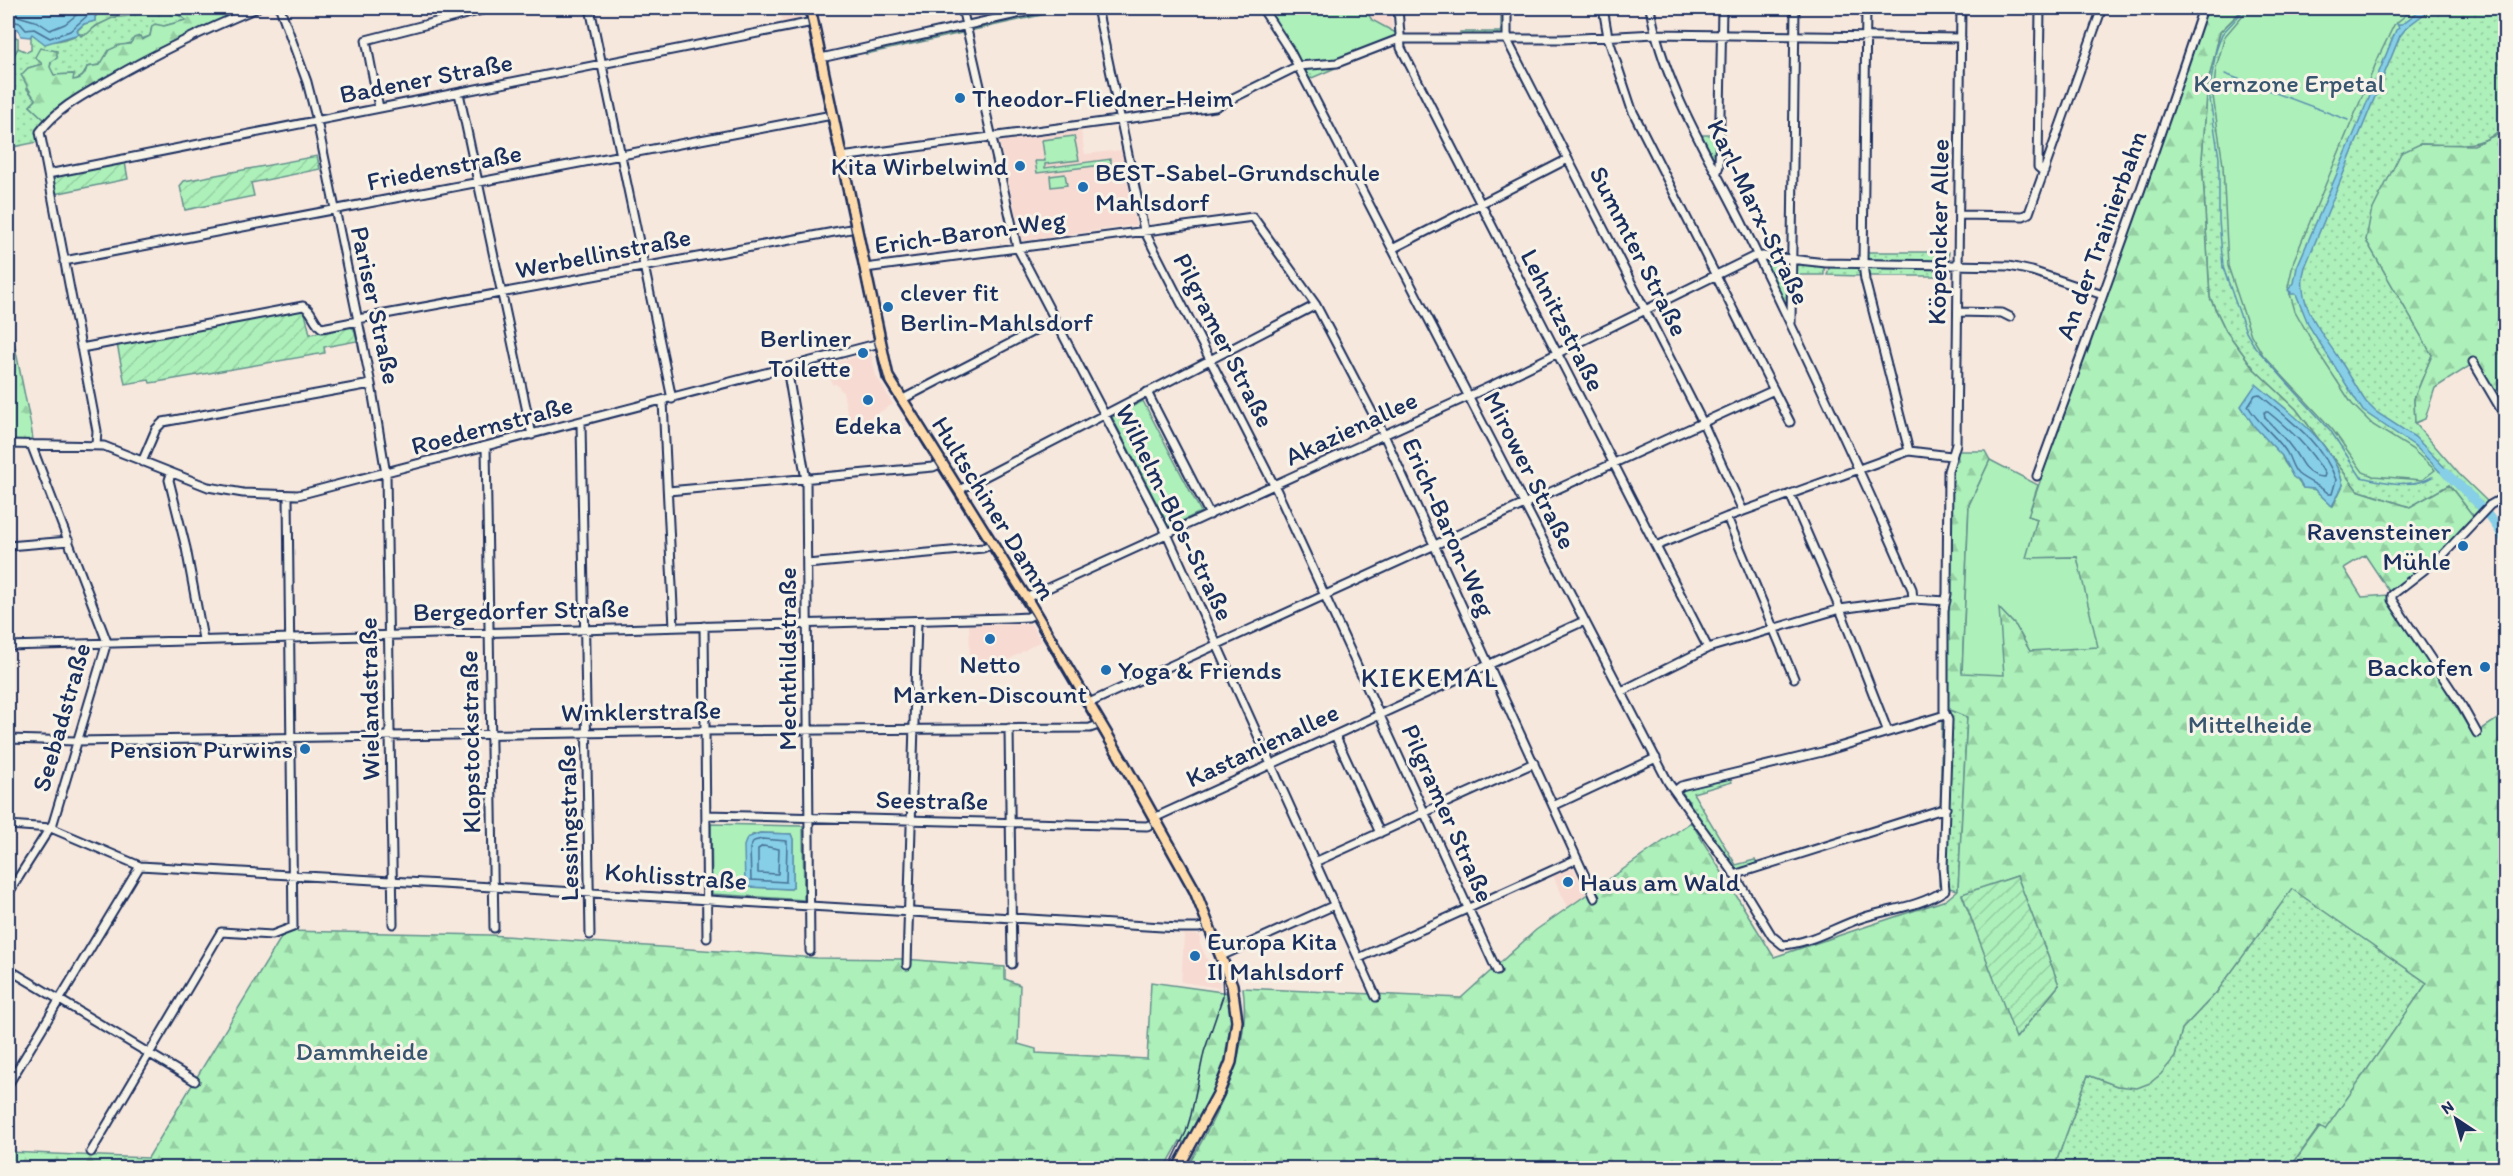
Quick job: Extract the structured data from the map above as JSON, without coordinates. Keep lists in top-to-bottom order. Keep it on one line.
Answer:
{"streets":{"main road":["Hultschiner Damm"],"street":["Badener Straße","Friedenstraße","Karl-Marx-Straße","Erich-Baron-Weg","Köpenicker Allee","An der Trainierbahn","Summter Straße","Werbellinstraße","Pariser Straße","Lehnitzstraße","Pilgramer Straße","Roedernstraße","Akazienallee","Mirower Straße","Wilhelm-Blos-Straße","Bergedorfer Straße","Mechthildstraße","Wielandstraße","Winklerstraße","Seebadstraße","Klopstockstraße","Kastanienallee","Seestraße","Lessingstraße","Kohlisstraße"]},"crossings":[["Badener Straße","Pariser Straße"],["Badener Straße","Hultschiner Damm"],["Friedenstraße","Pariser Straße"],["Friedenstraße","Hultschiner Damm"],["Karl-Marx-Straße","Akazienallee"],["Erich-Baron-Weg","Pilgramer Straße"],["Erich-Baron-Weg","Akazienallee"],["Erich-Baron-Weg","Hultschiner Damm"],["Erich-Baron-Weg","Wilhelm-Blos-Straße"],["Erich-Baron-Weg","Kastanienallee"],["Köpenicker Allee","Mirower Straße"],["Summter Straße","Akazienallee"],["Werbellinstraße","Pariser Straße"],["Werbellinstraße","Hultschiner Damm"],["Pariser Straße","Roedernstraße"],["Pariser Straße","Wielandstraße"],["Lehnitzstraße","Akazienallee"],["Pilgramer Straße","Akazienallee"],["Pilgramer Straße","Kastanienallee"],["Roedernstraße","Hultschiner Damm"],["Roedernstraße","Mechthildstraße"],["Roedernstraße","Wielandstraße"],["Roedernstraße","Seebadstraße"],["Roedernstraße","Klopstockstraße"],["Roedernstraße","Lessingstraße"],["Akazienallee","Mirower Straße"],["Akazienallee","Hultschiner Damm"],["Akazienallee","Wilhelm-Blos-Straße"],["Mirower Straße","Kastanienallee"],["Hultschiner Damm","Bergedorfer Straße"],["Hultschiner Damm","Winklerstraße"],["Hultschiner Damm","Kastanienallee"],["Hultschiner Damm","Seestraße"],["Hultschiner Damm","Kohlisstraße"],["Wilhelm-Blos-Straße","Kastanienallee"],["Bergedorfer Straße","Mechthildstraße"],["Bergedorfer Straße","Wielandstraße"],["Bergedorfer Straße","Seebadstraße"],["Bergedorfer Straße","Klopstockstraße"],["Bergedorfer Straße","Lessingstraße"],["Mechthildstraße","Winklerstraße"],["Mechthildstraße","Seestraße"],["Mechthildstraße","Kohlisstraße"],["Wielandstraße","Winklerstraße"],["Wielandstraße","Kohlisstraße"],["Winklerstraße","Seebadstraße"],["Winklerstraße","Klopstockstraße"],["Winklerstraße","Lessingstraße"],["Seebadstraße","Kohlisstraße"],["Klopstockstraße","Kohlisstraße"],["Kastanienallee","Seestraße"],["Lessingstraße","Kohlisstraße"]],"districts":["KIEKEMAL"],"parks":["Kernzone Erpetal","Mittelheide","Dammheide"],"places":["Theodor-Fliedner-Heim","Kita Wirbelwind","BEST-Sabel-Grundschule Mahlsdorf","clever fit Berlin-Mahlsdorf","Berliner Toilette","Edeka","Ravensteiner Mühle","Netto Marken-Discount","Backofen","Yoga & Friends","Pension Purwins","Haus am Wald","Europa Kita II Mahlsdorf"],"north":"top left"}
